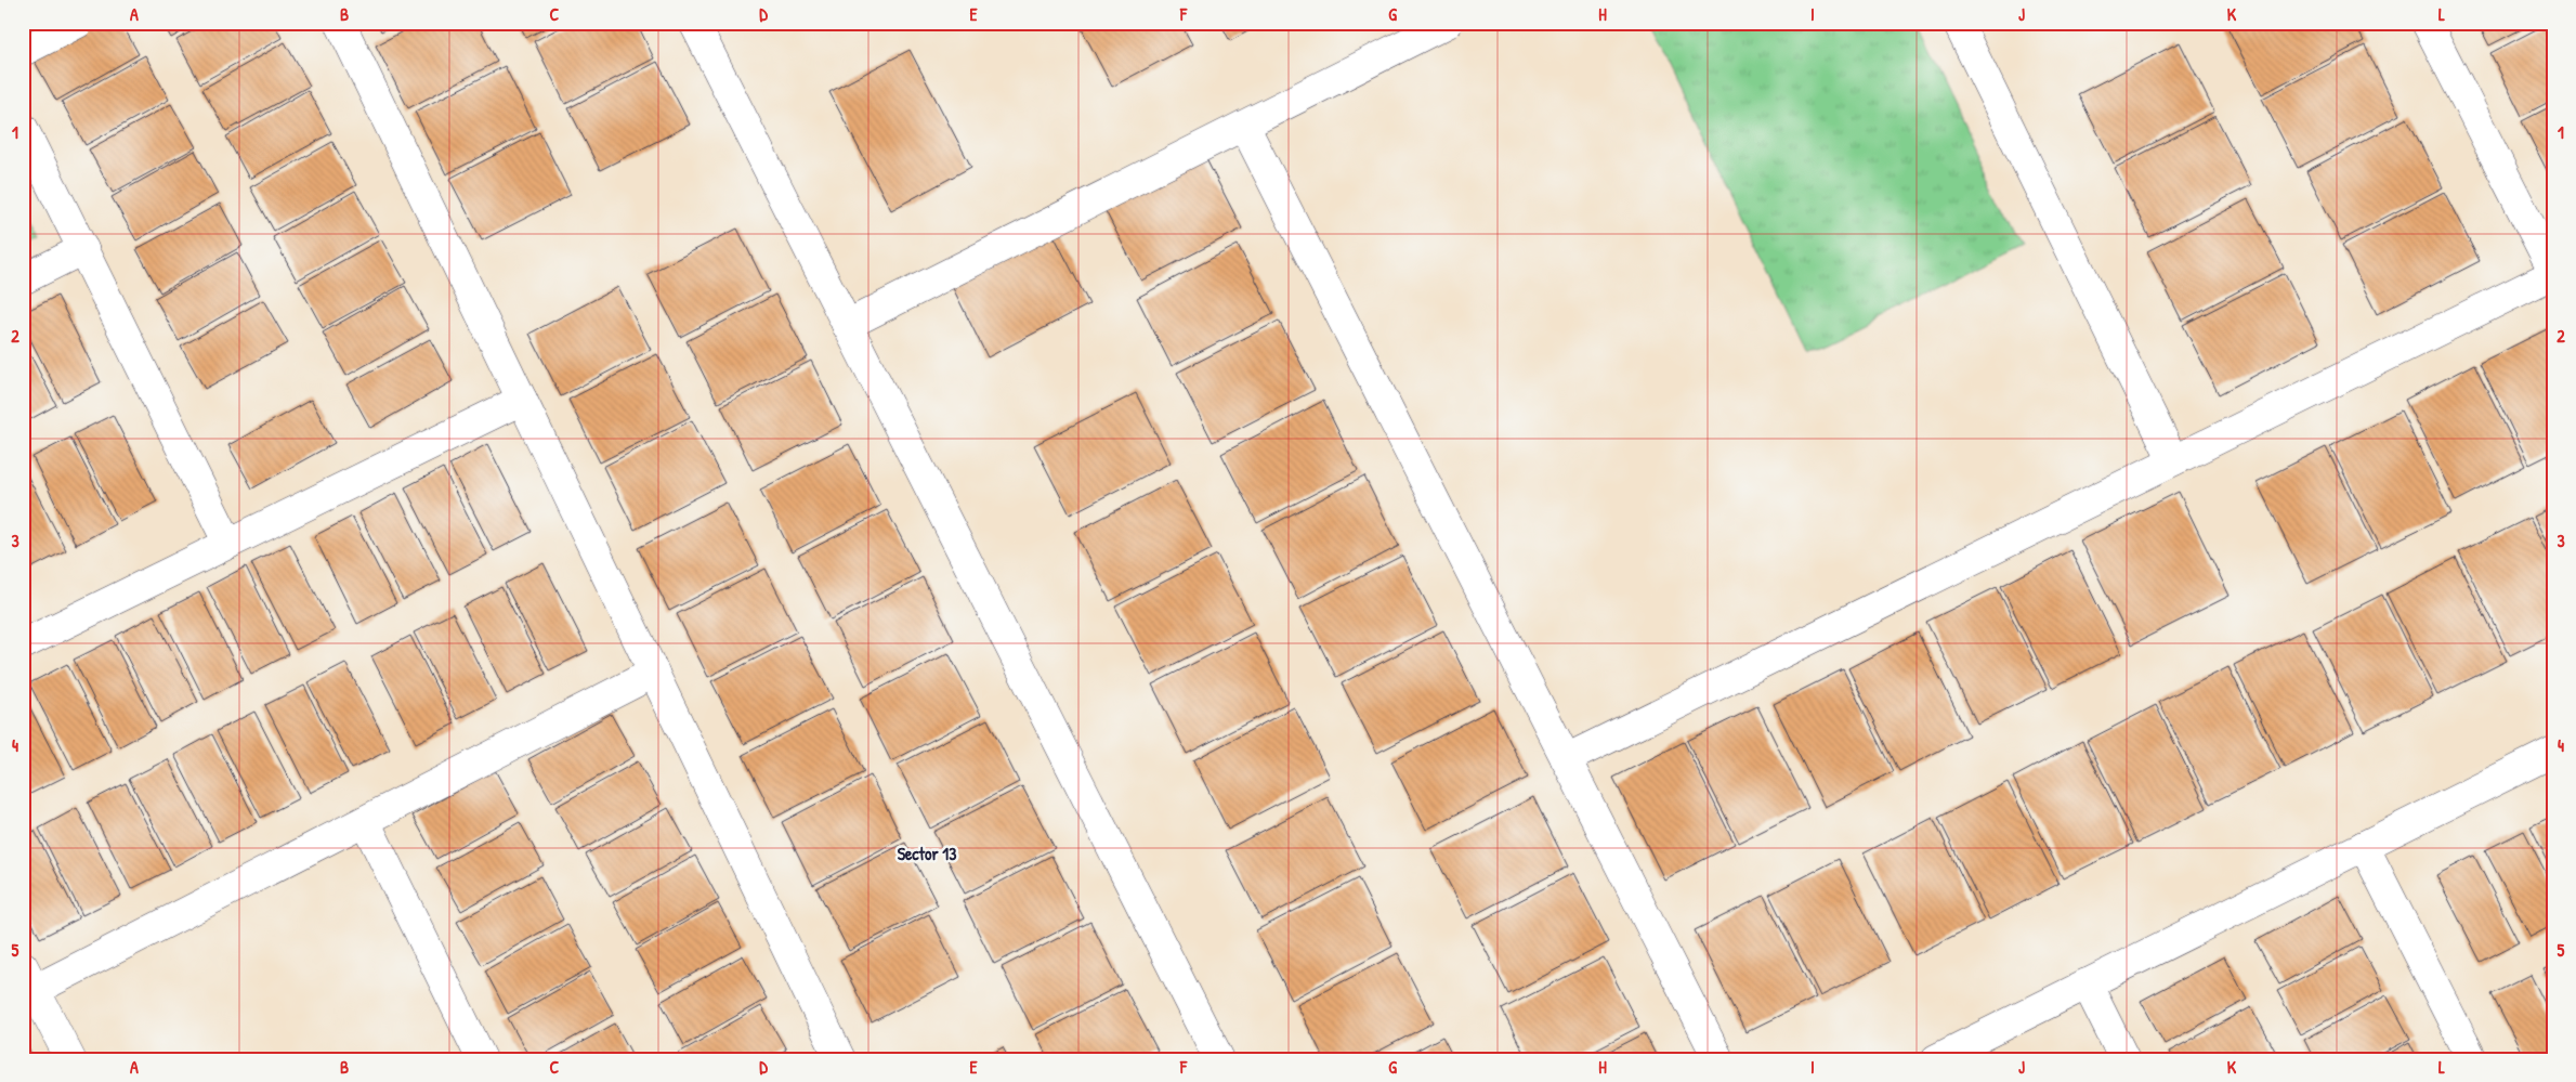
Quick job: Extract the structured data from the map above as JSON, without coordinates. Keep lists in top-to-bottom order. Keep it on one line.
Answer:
{"districts":["Sector 13"],"grid":{"columns":["A","B","C","D","E","F","G","H","I","J","K","L"],"rows":["1","2","3","4","5"]}}
